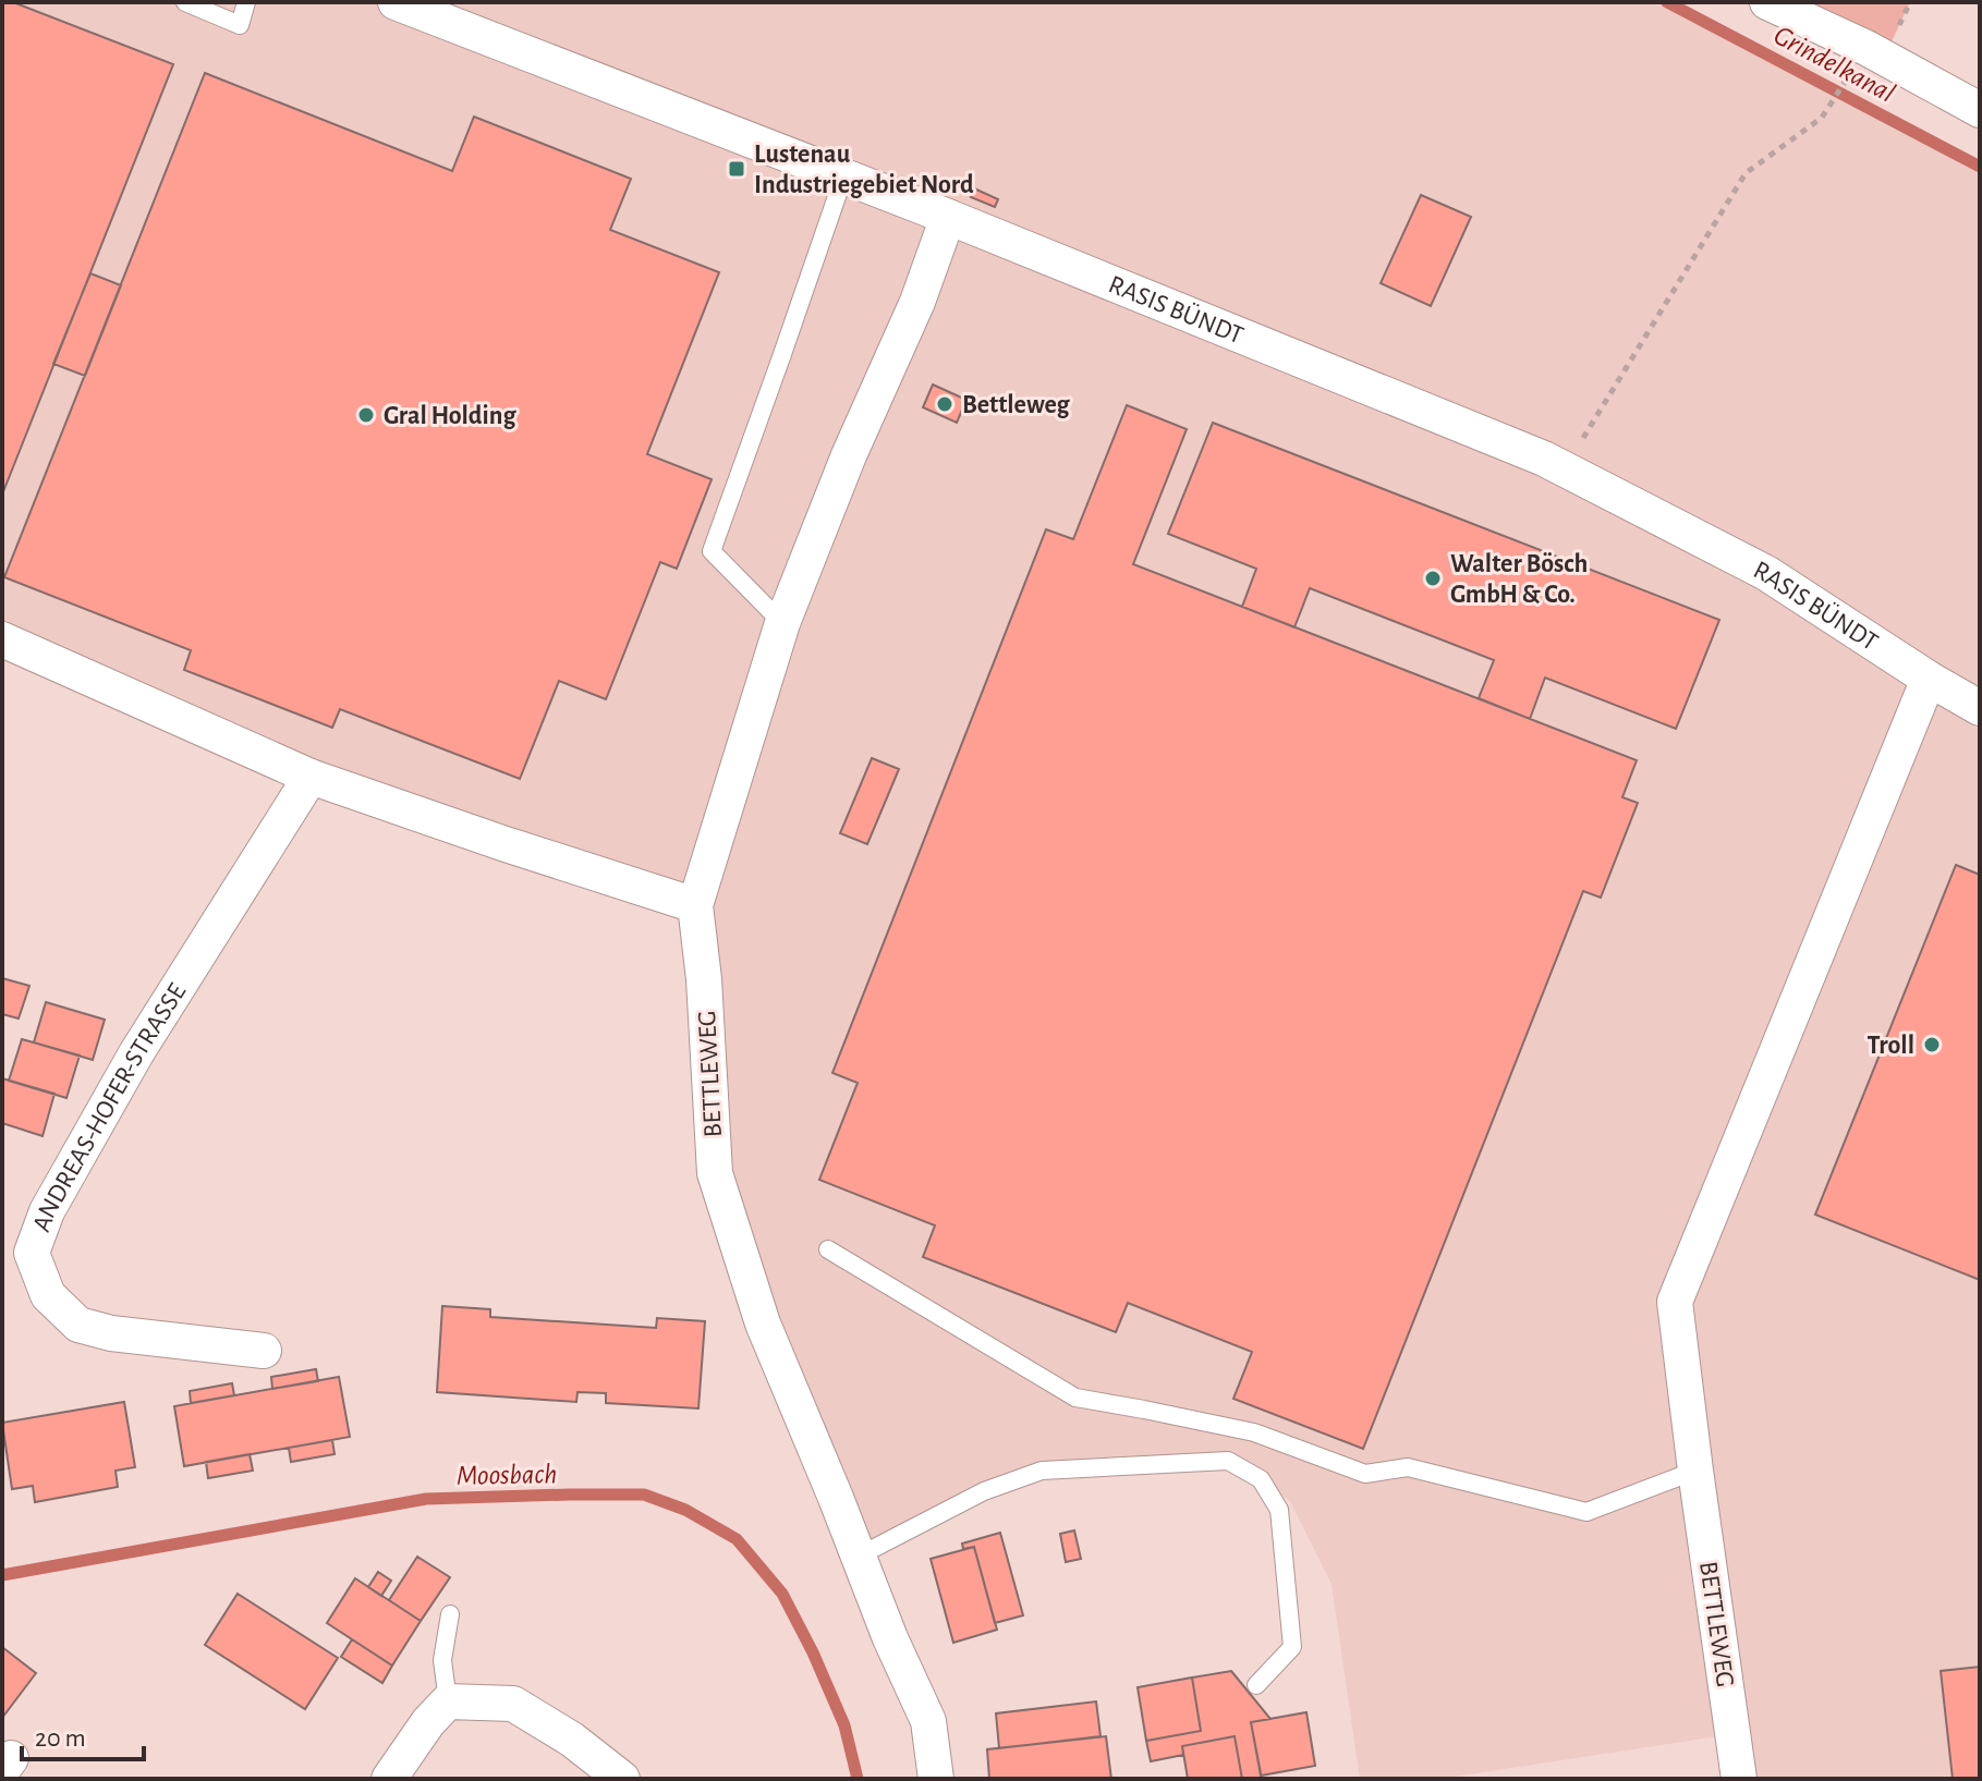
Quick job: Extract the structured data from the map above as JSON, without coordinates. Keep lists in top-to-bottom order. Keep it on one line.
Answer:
{"streets":{"street":["RASIS BÜNDT","BETTLEWEG","ANDREAS-HOFER-STRASSE"]},"crossings":[["RASIS BÜNDT","BETTLEWEG"]],"water":["Grindelkanal","Moosbach"],"places":{"transit":["Lustenau Industriegebiet Nord"],"other":["Bettleweg","Gral Holding","Walter Bösch GmbH & Co.","Troll"]},"scale_bar":"20 m"}
